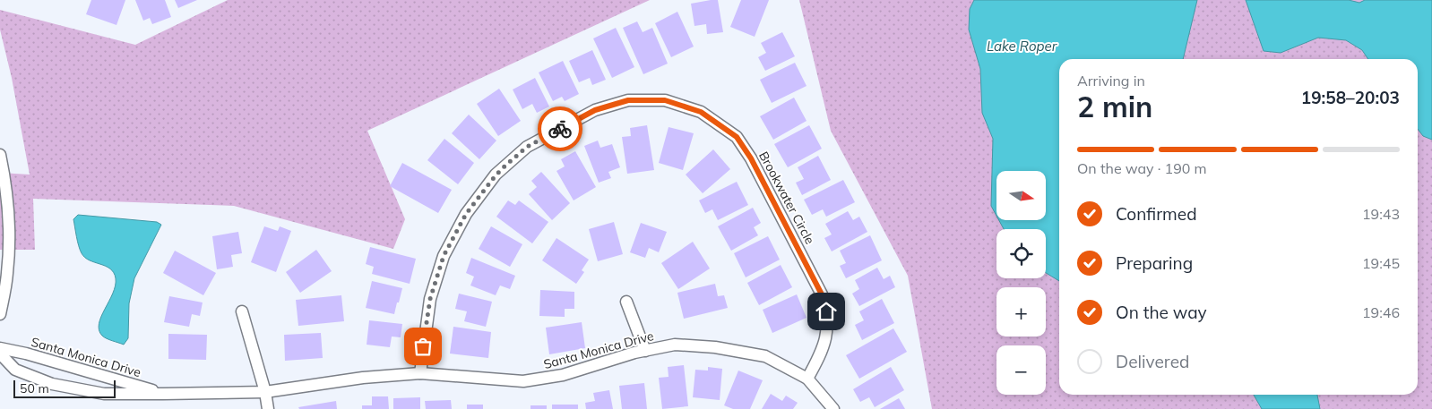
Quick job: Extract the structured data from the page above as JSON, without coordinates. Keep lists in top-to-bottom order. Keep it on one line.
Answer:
{"streets":{"street":["Brookwater Circle","Santa Monica Drive"]},"crossings":[["Brookwater Circle","Santa Monica Drive"]],"water":["Lake Roper"],"scale_bar":"50 m","north":"right","page":{"heading":["2 min","Arriving in","19:58–20:03"],"bar":"On the way · 190 m","map_buttons":["+","−"],"list":[["Confirmed","19:43"],["Preparing","19:45"],["On the way","19:46"],"Delivered"],"scale":"50 m"}}
